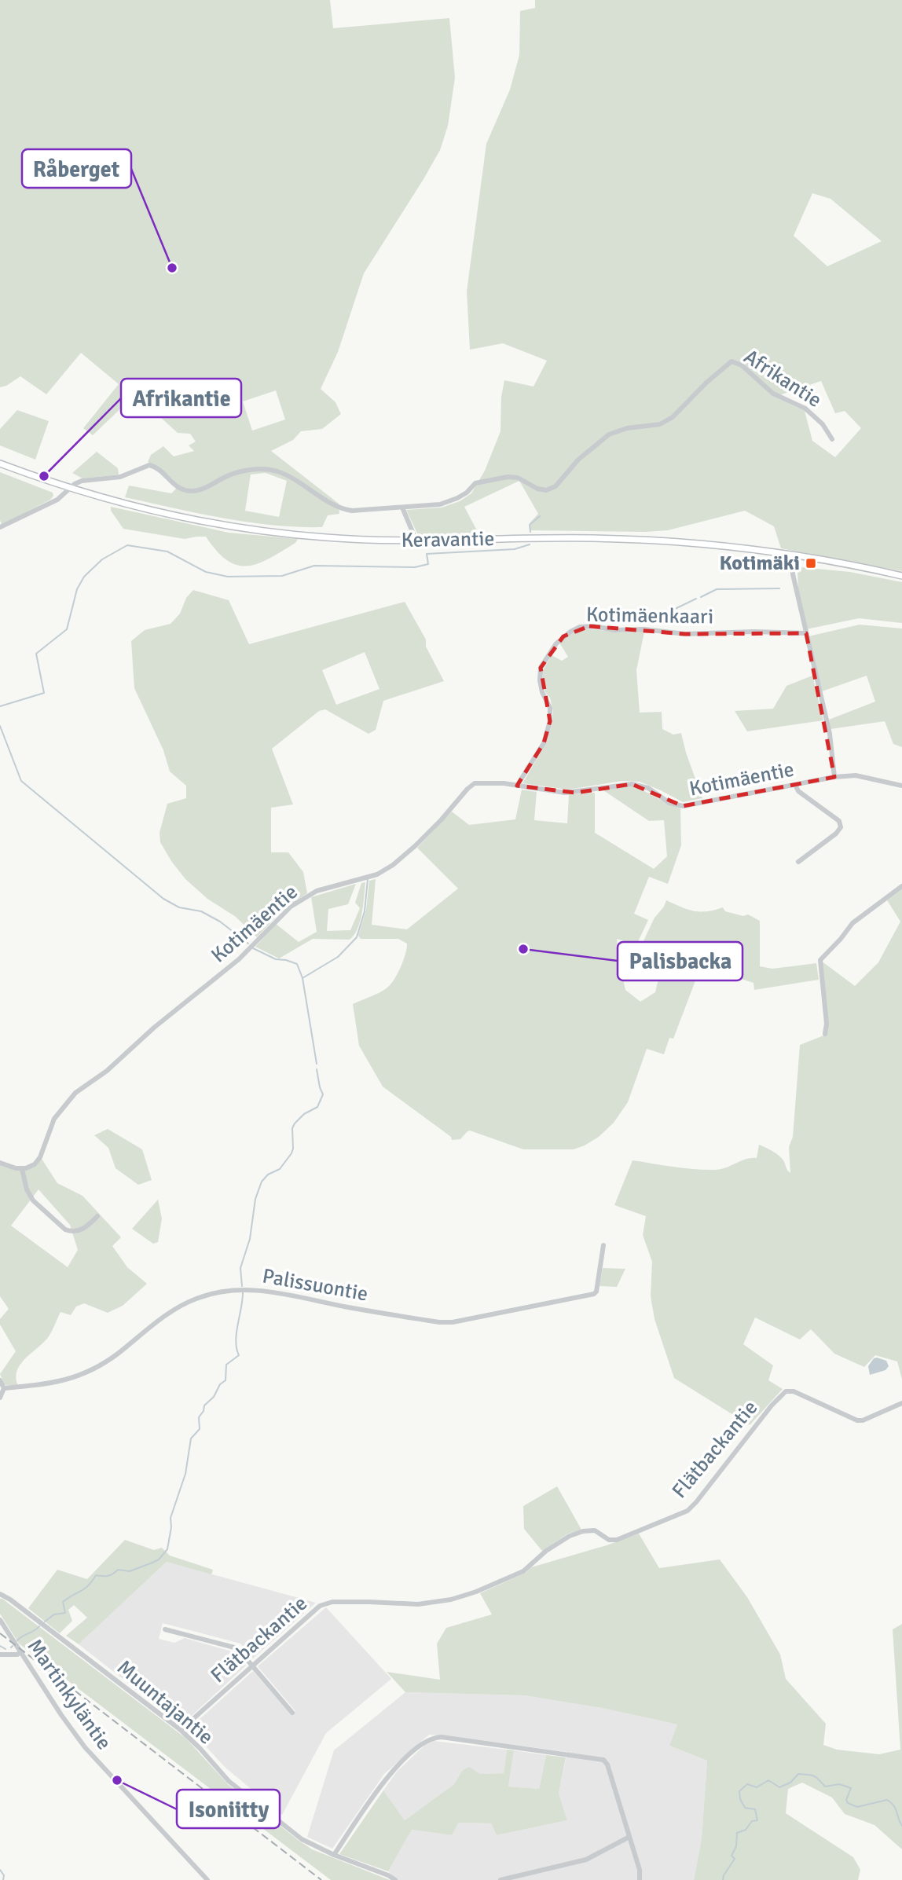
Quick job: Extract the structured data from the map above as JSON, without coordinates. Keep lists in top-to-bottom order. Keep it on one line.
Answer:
{"streets":{"main road":["Keravantie"],"street":["Afrikantie","Kotimäenkaari","Kotimäentie","Palissuontie","Flätbackantie","Martinkyläntie","Muuntajantie"]},"crossings":[["Afrikantie","Keravantie"],["Kotimäenkaari","Kotimäentie"],["Flätbackantie","Muuntajantie"]],"places":{"other":["Råberget","Afrikantie","Palisbacka","Isoniitty"],"transit":["Kotimäki"]}}
